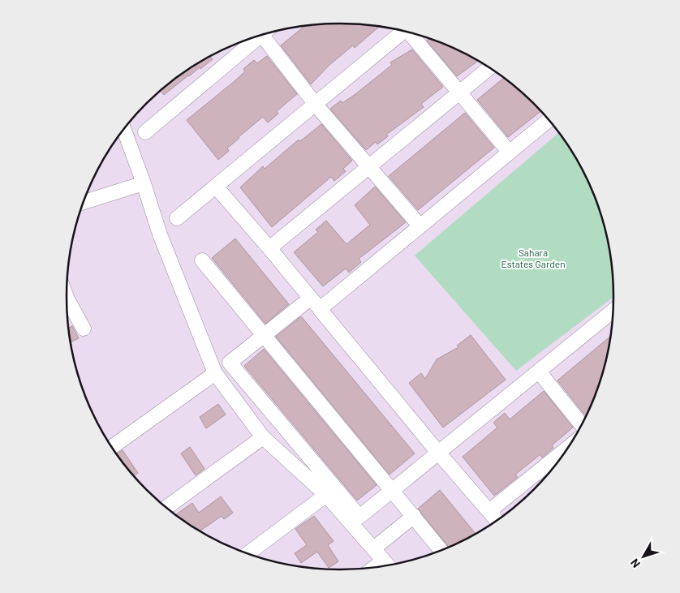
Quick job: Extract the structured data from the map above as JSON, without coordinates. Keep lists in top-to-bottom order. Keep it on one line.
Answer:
{"parks":["Sahara Estates Garden"],"north":"bottom left"}
